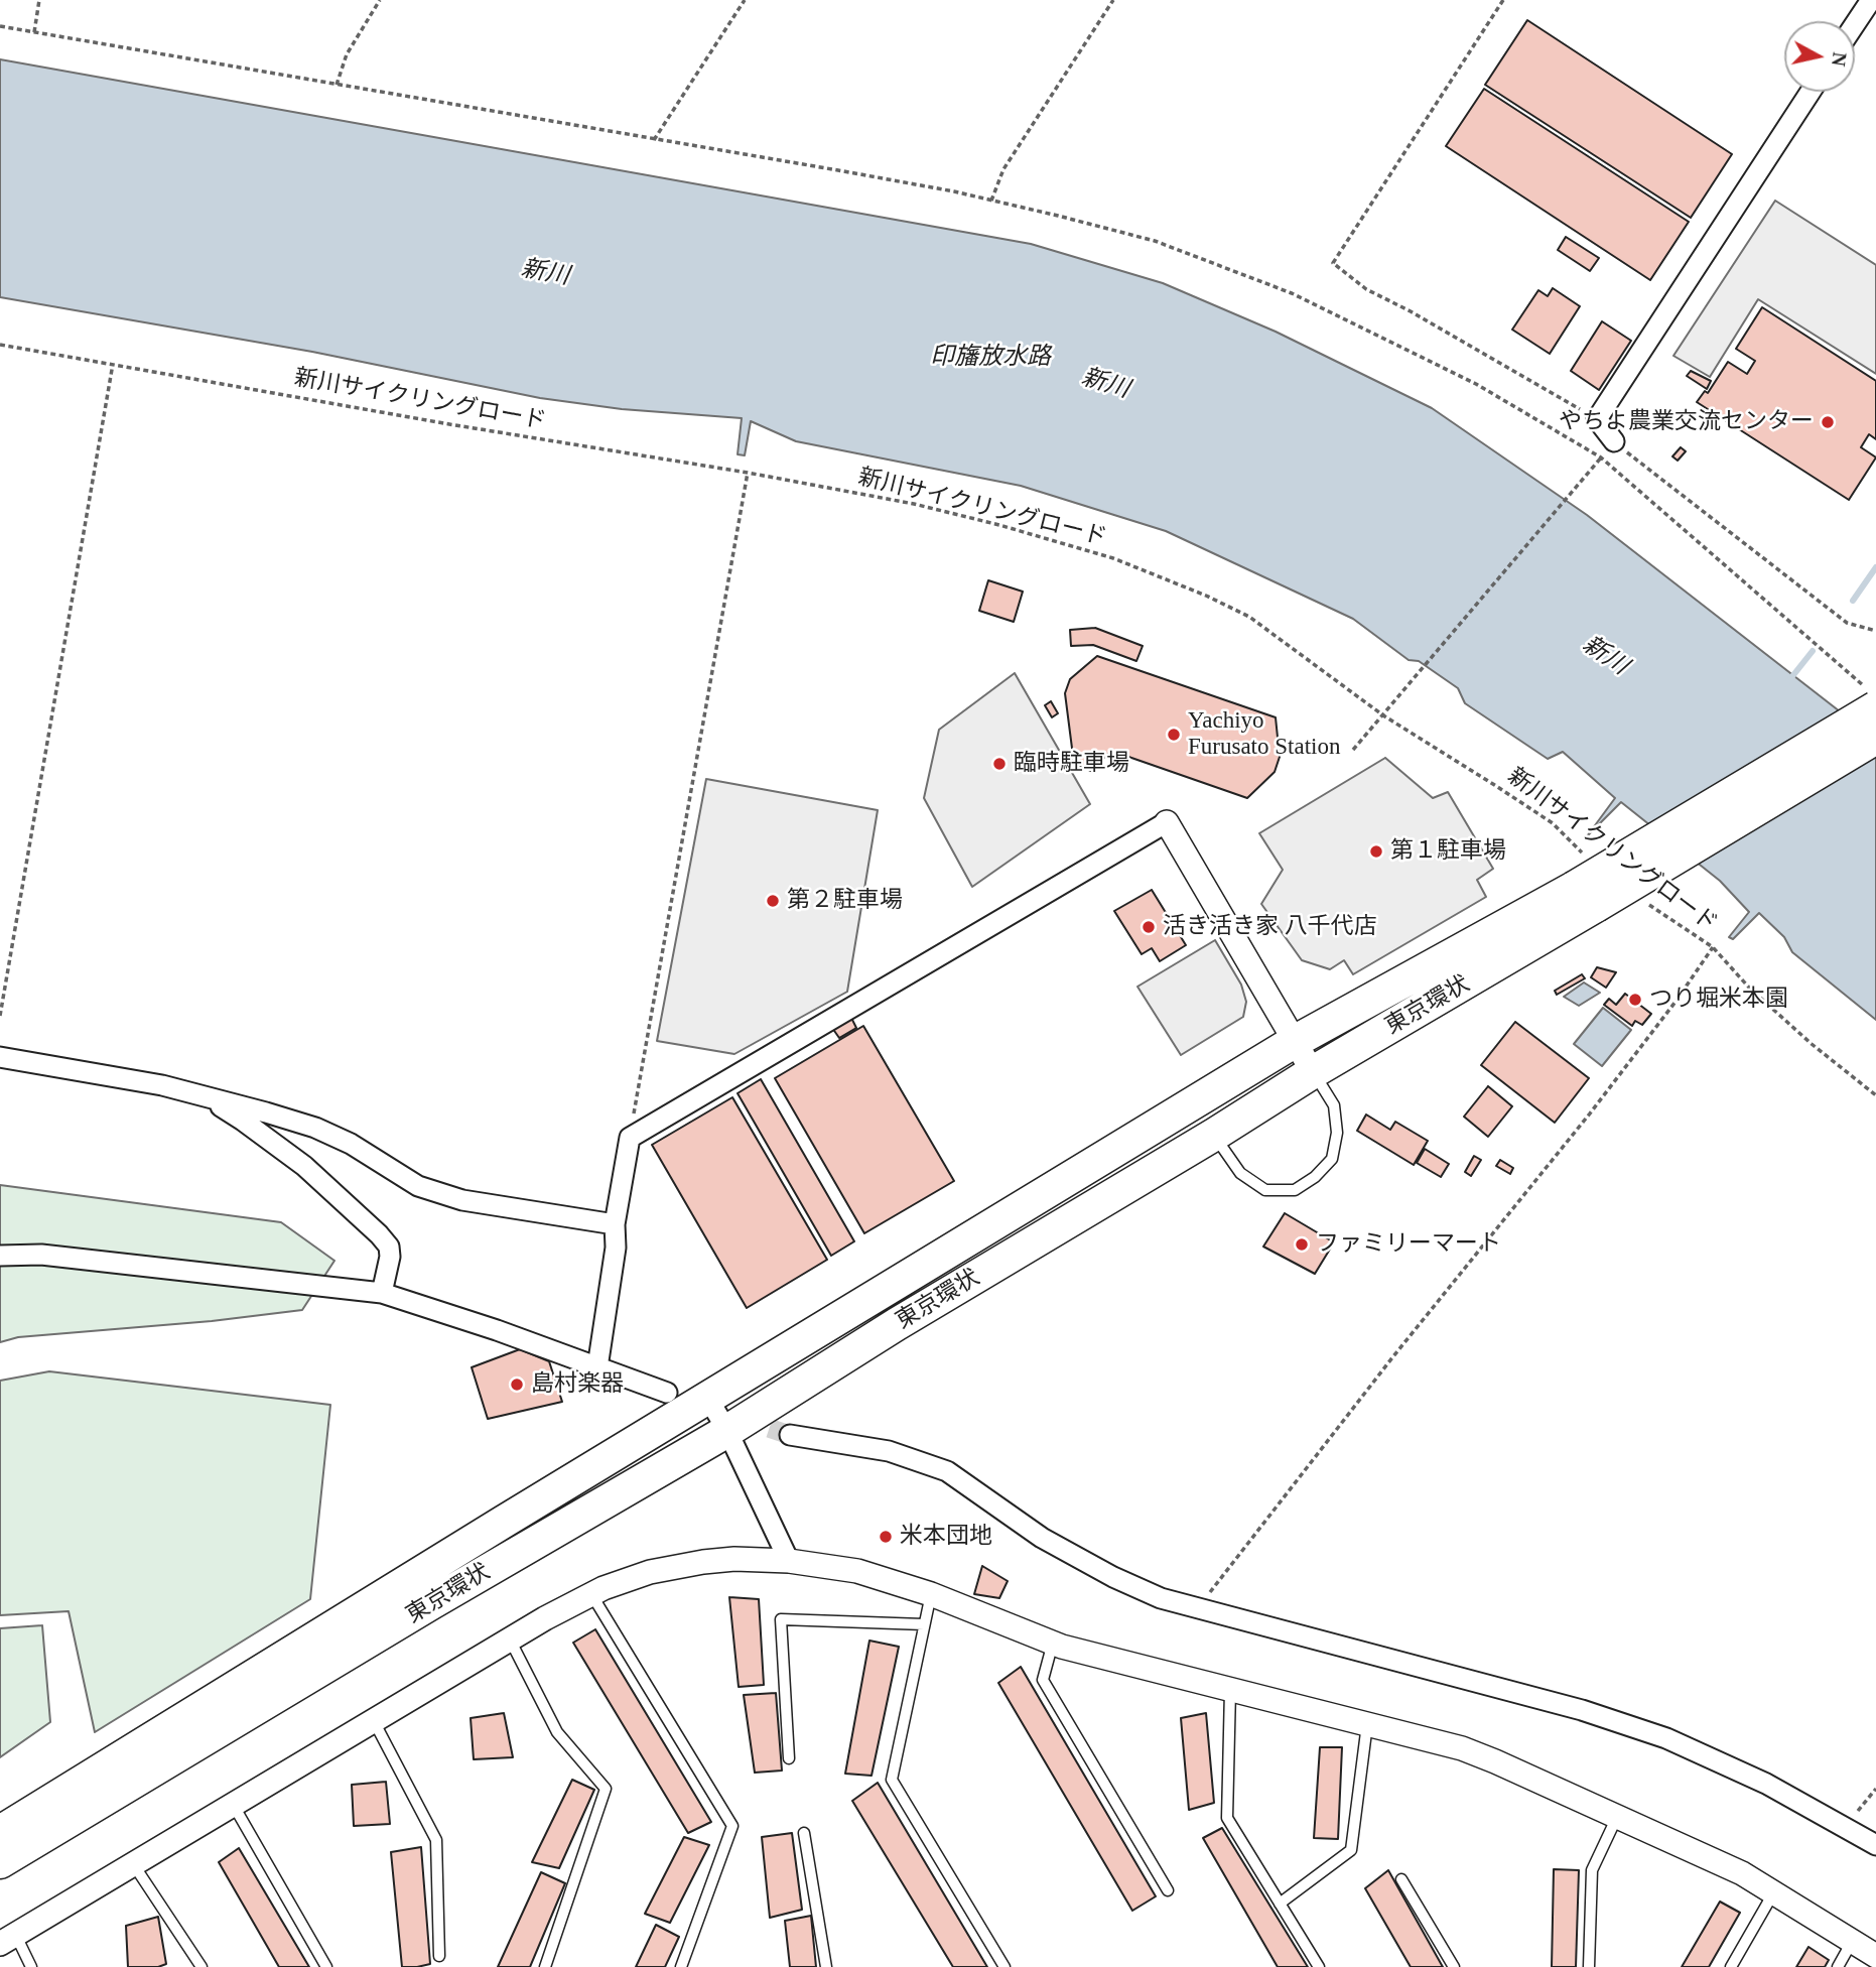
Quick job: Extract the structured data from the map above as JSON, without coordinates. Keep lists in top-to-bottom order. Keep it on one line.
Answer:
{"streets":{"highway":["東京環状"],"path":["新川サイクリングロード"]},"water":["新川","印旛放水路"],"places":["やちよ農業交流センター","Yachiyo Furusato Station","臨時駐車場","第１駐車場","第２駐車場","活き活き家 八千代店","つり堀米本園","ファミリーマート","島村楽器","米本団地"],"north":"right"}
